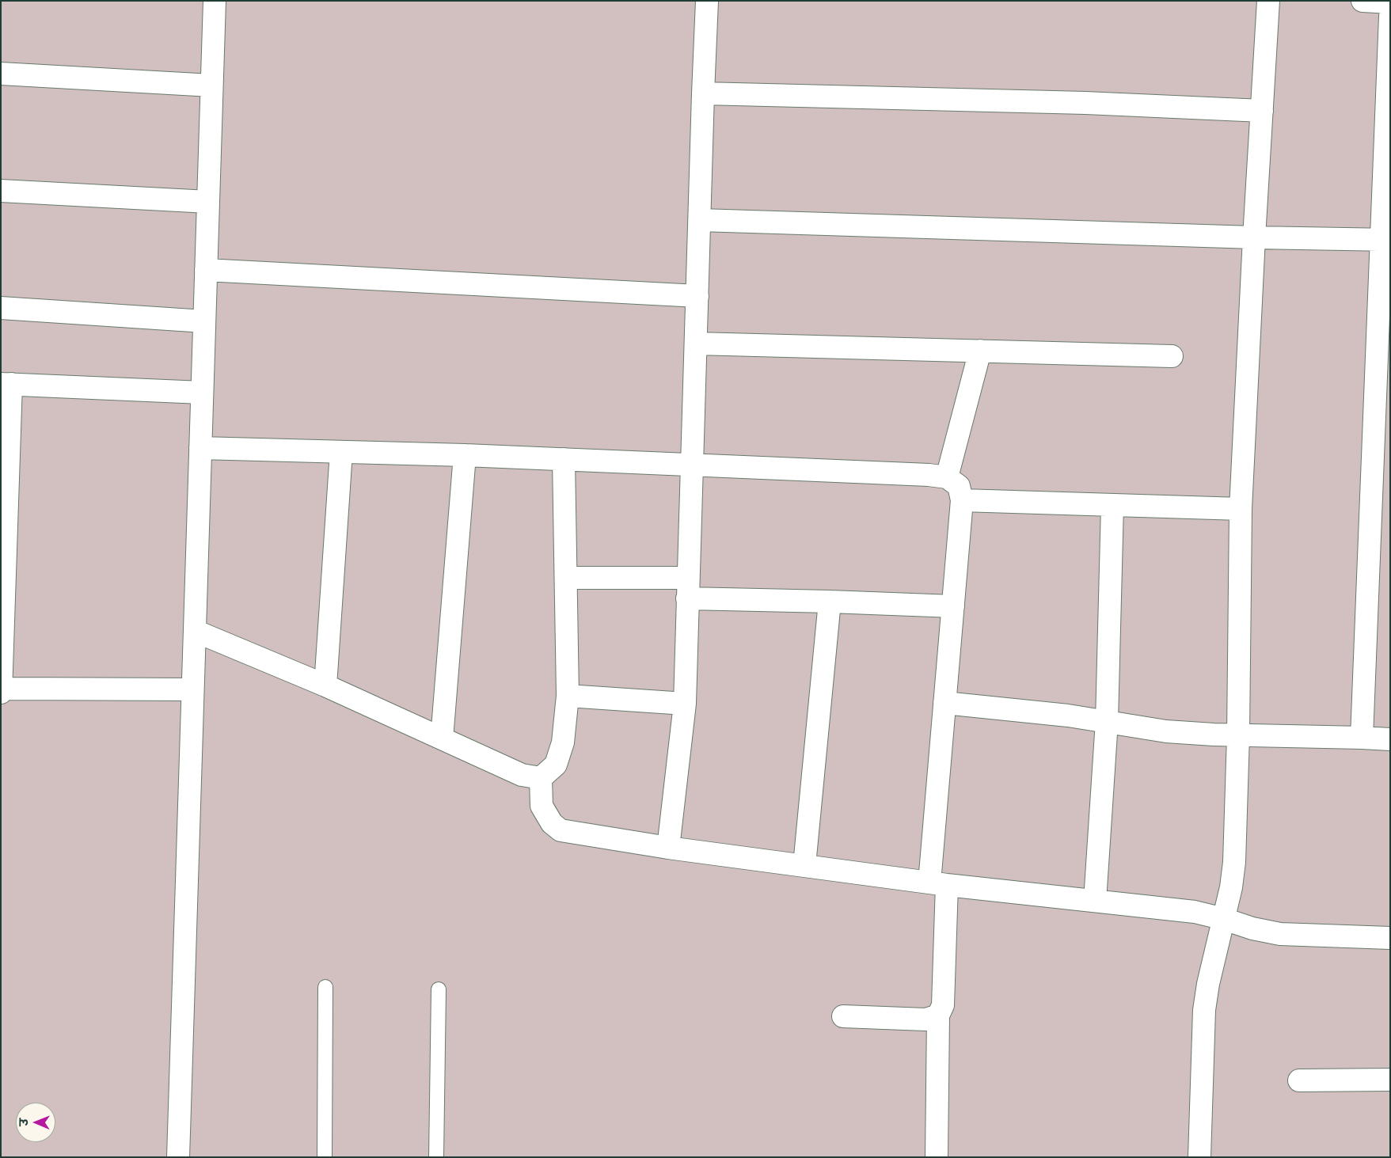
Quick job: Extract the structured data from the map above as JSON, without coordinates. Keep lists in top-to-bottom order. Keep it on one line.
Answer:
{"north":"left"}
